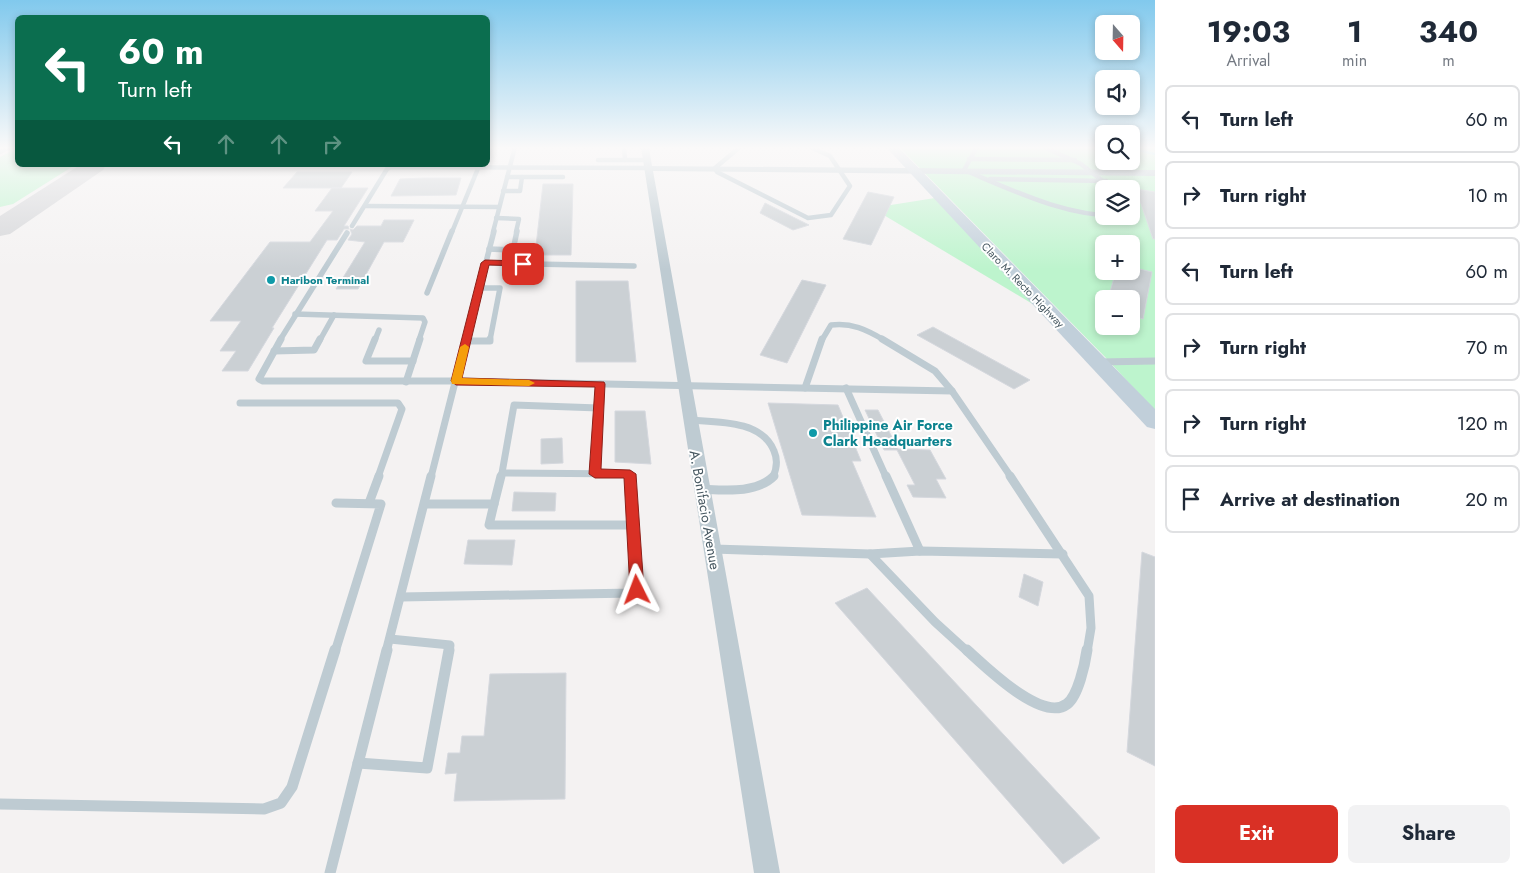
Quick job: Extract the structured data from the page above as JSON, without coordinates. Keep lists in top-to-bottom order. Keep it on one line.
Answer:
{"streets":{"main road":["Claro M. Recto Highway"],"street":["A. Bonifacio Avenue"]},"places":["Haribon Terminal","Philippine Air Force Clark Headquarters"],"north":"bottom","page":{"eta":["19:03","Arrival","1","min","340","m"],"map_buttons":["+","−"],"turn":["60 m","Turn left"],"list":[{"name":"Turn left","value":"60 m"},{"name":"Turn right","value":"10 m"},{"name":"Turn left","value":"60 m"},{"name":"Turn right","value":"70 m"},{"name":"Turn right","value":"120 m"},{"name":"Arrive at destination","value":"20 m"}],"buttons":["Exit","Share"]}}
